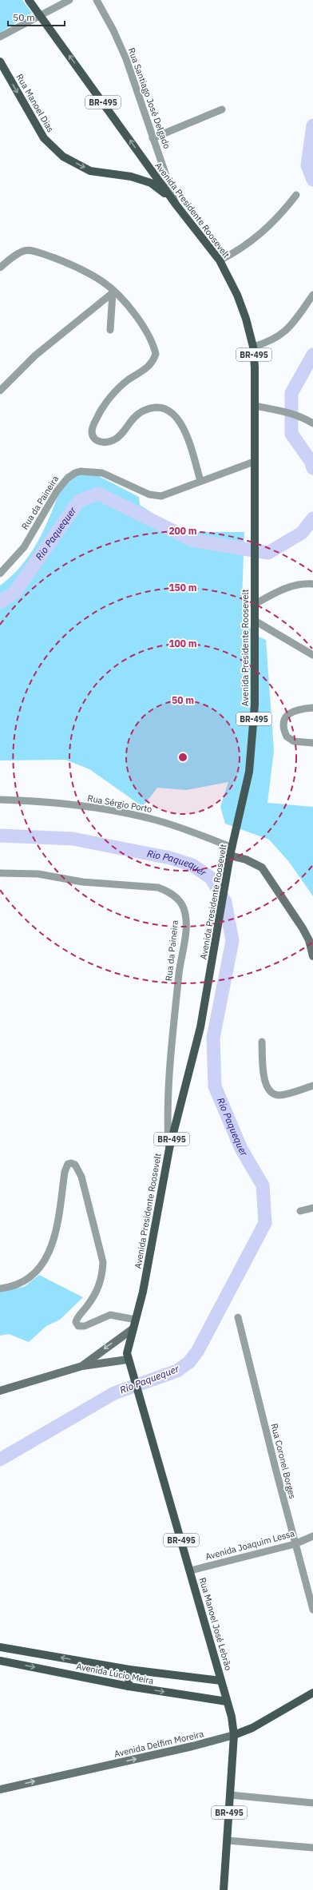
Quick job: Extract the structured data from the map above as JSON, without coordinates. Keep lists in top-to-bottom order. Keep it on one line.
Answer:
{"streets":{"main road":["BR-495","Rua Manoel Dias","Avenida Presidente Roosevelt","Rua Manoel José Lebrão","Avenida Lúcio Meira","Avenida Delfim Moreira"],"street":["Rua Santiago José Delgado","Rua da Paineira","Rua Sérgio Porto","Rua Coronel Borges","Avenida Joaquim Lessa"]},"crossings":[["Rua Santiago José Delgado","Rua Manoel Dias"],["Rua Santiago José Delgado","Avenida Presidente Roosevelt"],["Rua Manoel Dias","Avenida Presidente Roosevelt"],["Avenida Presidente Roosevelt","Rua da Paineira"],["Avenida Presidente Roosevelt","Rua Sérgio Porto"],["Avenida Presidente Roosevelt","Rua Manoel José Lebrão"],["Rua Coronel Borges","Avenida Joaquim Lessa"],["Avenida Joaquim Lessa","Rua Manoel José Lebrão"],["Rua Manoel José Lebrão","Avenida Lúcio Meira"],["Rua Manoel José Lebrão","Avenida Delfim Moreira"]],"one_way":["Rua Manoel Dias","Avenida Delfim Moreira"],"water":["Rio Paquequer"],"scale_bar":"50 m","rings":["200 m","150 m","100 m","50 m"]}
